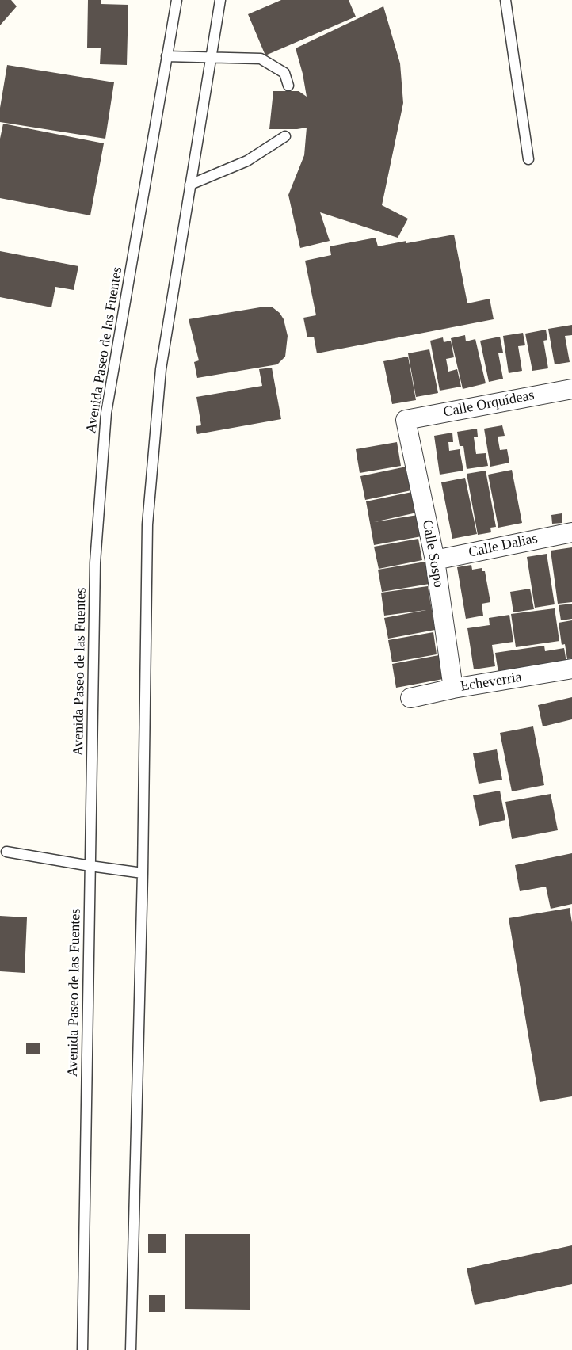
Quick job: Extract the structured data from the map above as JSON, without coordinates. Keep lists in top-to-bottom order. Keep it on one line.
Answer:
{"streets":{"street":["Calle Orquídeas","Calle Dalias","Calle Sospo","Echeverria"],"lane":["Avenida Paseo de las Fuentes"]},"crossings":[["Calle Orquídeas","Calle Sospo"],["Calle Dalias","Calle Sospo"],["Calle Sospo","Echeverria"]]}
